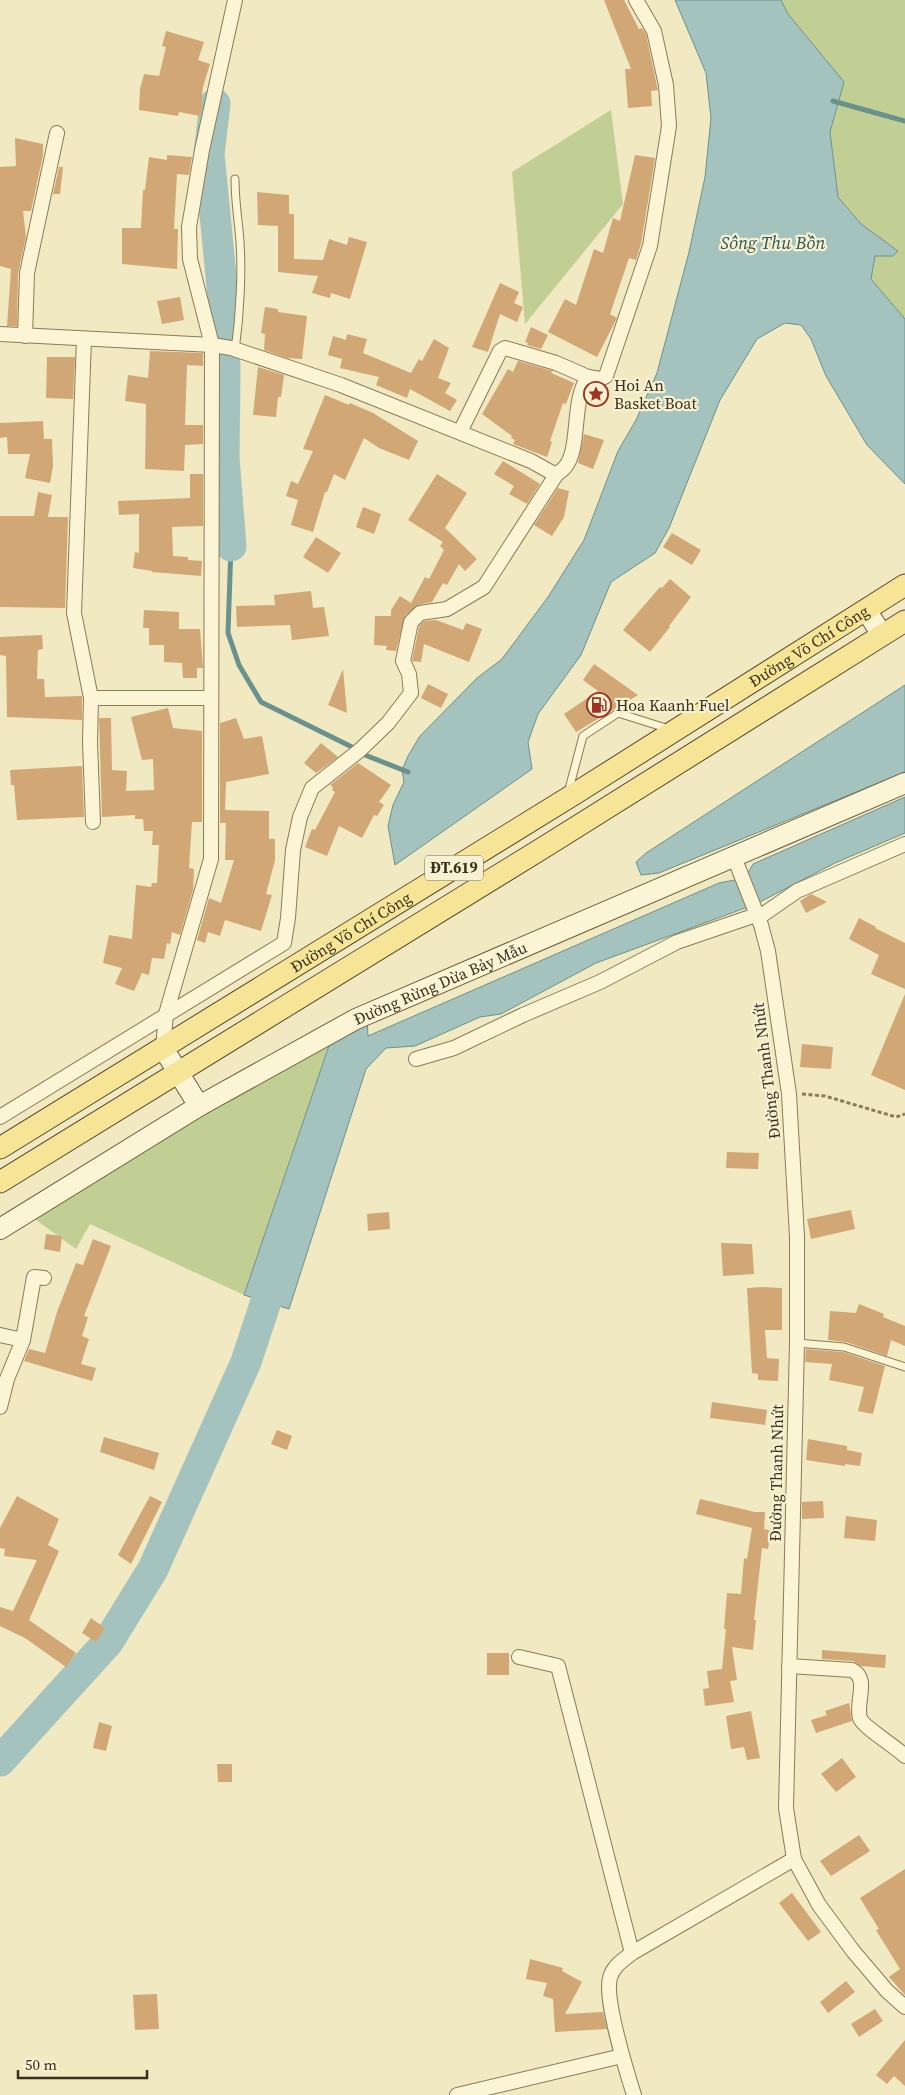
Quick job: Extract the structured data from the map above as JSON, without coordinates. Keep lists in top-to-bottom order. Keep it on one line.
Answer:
{"streets":{"main road":["Đường Võ Chí Công","ĐT.619"],"street":["Đường Rừng Dừa Bảy Mẫu","Đường Thanh Nhứt"]},"crossings":[["Đường Rừng Dừa Bảy Mẫu","Đường Thanh Nhứt"]],"water":["Sông Thu Bồn"],"places":{"place":["Hoi An Basket Boat"],"fuel station":["Hoa Kaanh Fuel"]},"scale_bar":"50 m"}
